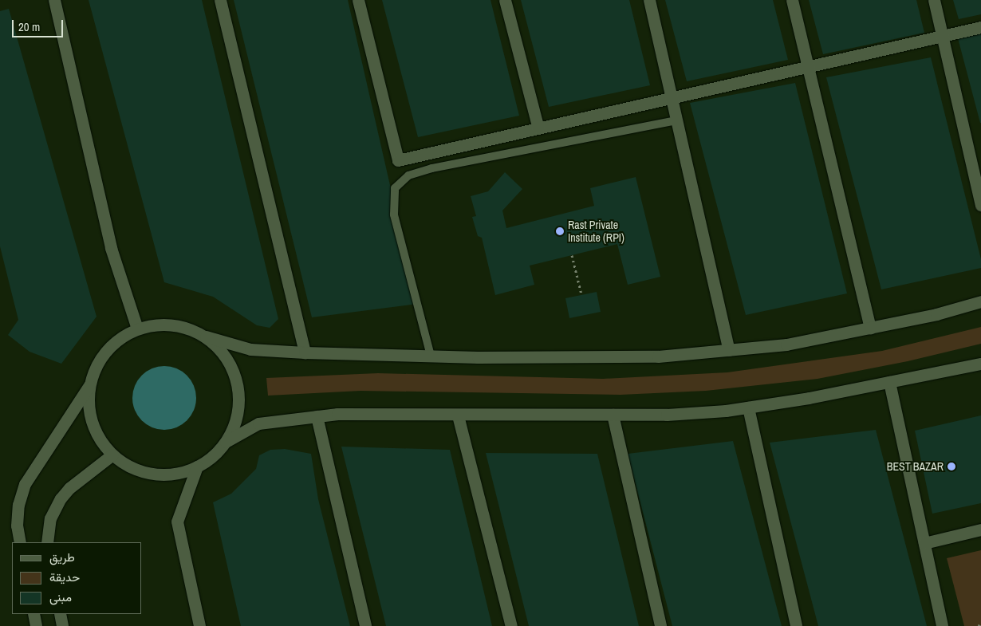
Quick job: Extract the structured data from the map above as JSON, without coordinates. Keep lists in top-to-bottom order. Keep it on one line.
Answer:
{"places":["Rast Private Institute (RPI)","BEST BAZAR"],"legend":["طريق","حديقة","مبنى"],"scale_bar":"20 m"}
